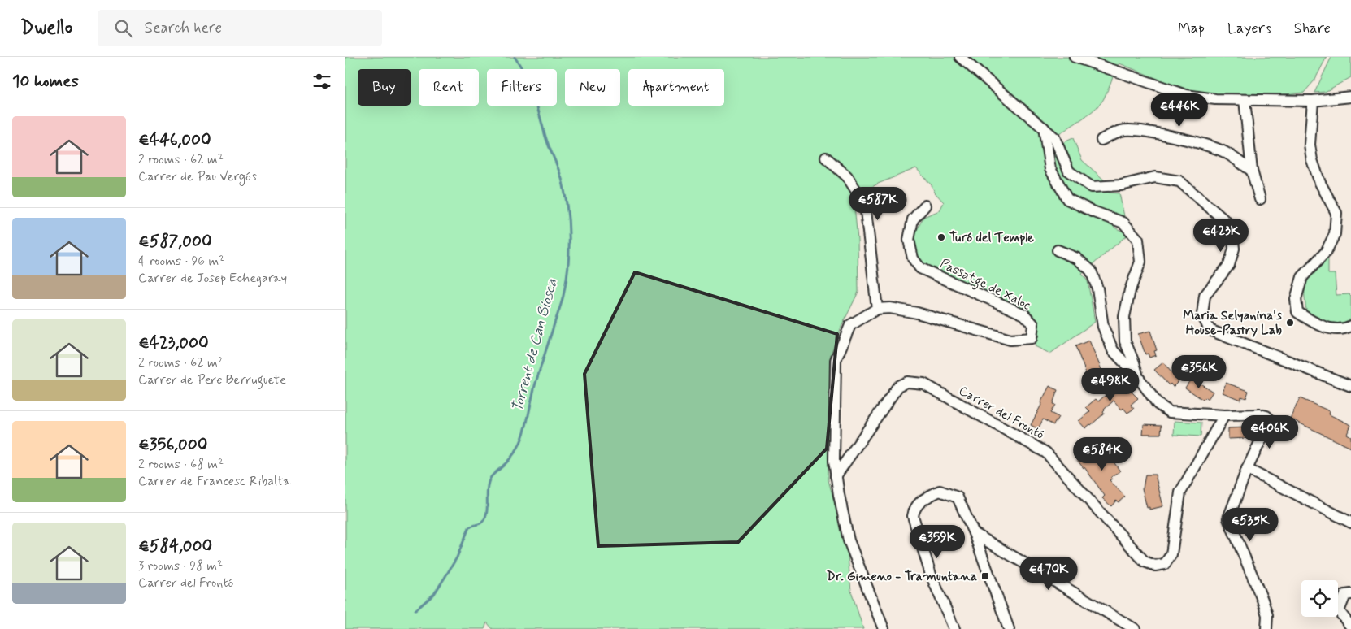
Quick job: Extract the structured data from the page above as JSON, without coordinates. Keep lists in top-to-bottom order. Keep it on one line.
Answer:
{"streets":{"street":["Passatge de Xaloc","Carrer del Frontó"]},"water":["Torrent de Can Biosca"],"places":{"other":["Turó del Temple","Maria Selyanina's House-Pastry Lab"],"transit":["Dr. Gimeno - Tramuntana"]},"page":{"header":"Dwello","search":"Search here","nav":["Map","Layers","Share"],"heading":"10 homes","chip":["Buy","Rent","Filters","New","Apartment"],"price":["€446K","€587K","€423K","€356K","€498K","€406K","€584K","€535K","€359K","€470K"],"list":[{"name":"€446,000","note":"2 rooms · 62 m² · Carrer de Pau Vergós"},{"name":"€587,000","note":"4 rooms · 96 m² · Carrer de Josep Echegaray"},{"name":"€423,000","note":"2 rooms · 62 m² · Carrer de Pere Berruguete"},{"name":"€356,000","note":"2 rooms · 68 m² · Carrer de Francesc Ribalta"},{"name":"€584,000","note":"3 rooms · 98 m² · Carrer del Frontó"}]}}
